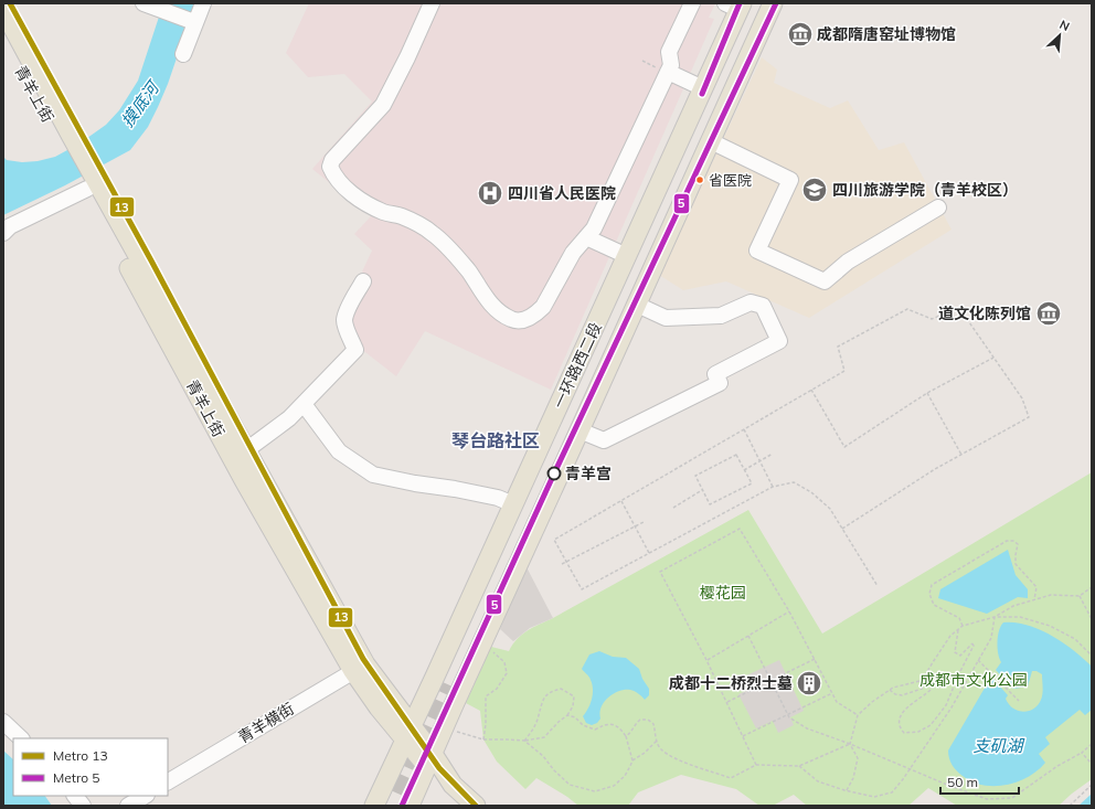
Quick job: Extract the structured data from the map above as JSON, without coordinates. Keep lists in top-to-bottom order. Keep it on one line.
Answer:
{"streets":{"main road":["青羊上街","一环路西二段"],"street":["青羊横街"]},"crossings":[["青羊上街","一环路西二段"],["青羊上街","青羊横街"]],"districts":["琴台路社区"],"water":["摸底河","支矶湖"],"parks":["樱花园","成都市文化公园"],"places":{"museum":["成都隋唐窑址博物馆","道文化陈列馆"],"other":["省医院","青羊宫"],"school or university":["四川旅游学院（青羊校区）"],"hospital":["四川省人民医院"],"building":["成都十二桥烈士墓"]},"lines":["metro line 13","metro line 5"],"legend":["Metro 13","Metro 5"],"scale_bar":"50 m","north":"top right"}
